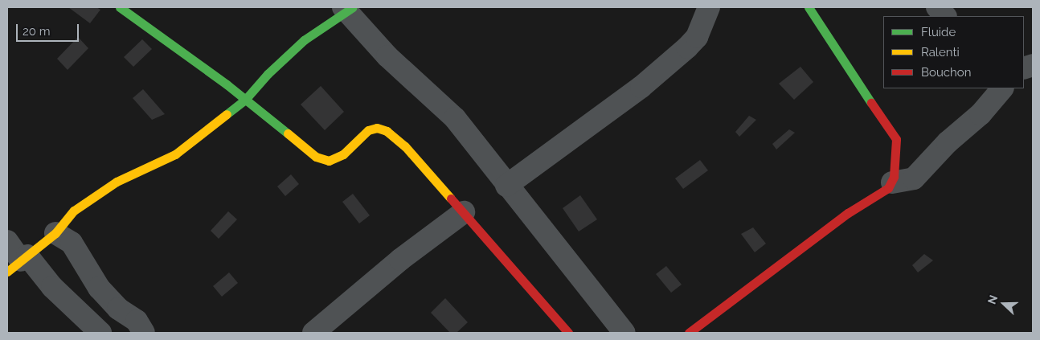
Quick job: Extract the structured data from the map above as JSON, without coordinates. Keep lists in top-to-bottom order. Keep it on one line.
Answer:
{"legend":["Fluide","Ralenti","Bouchon"],"scale_bar":"20 m","north":"left"}
